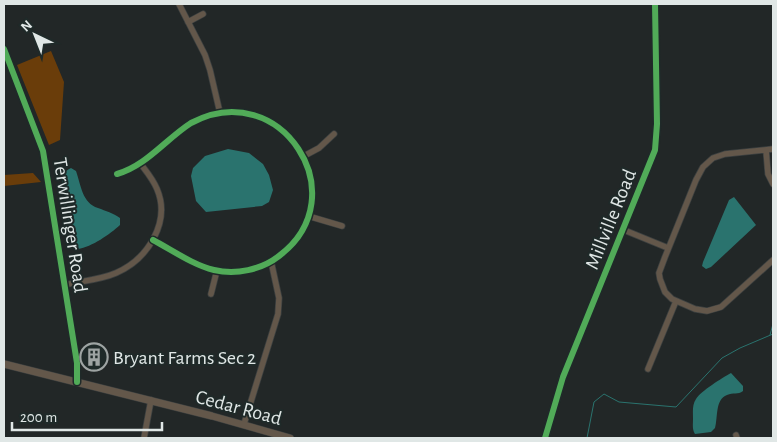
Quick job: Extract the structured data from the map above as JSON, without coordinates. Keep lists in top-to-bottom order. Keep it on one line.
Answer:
{"streets":{"street":["Millville Road","Terwillinger Road","Cedar Road"]},"crossings":[["Terwillinger Road","Cedar Road"]],"places":{"building":["Bryant Farms Sec 2"]},"scale_bar":"200 m","north":"top left"}
